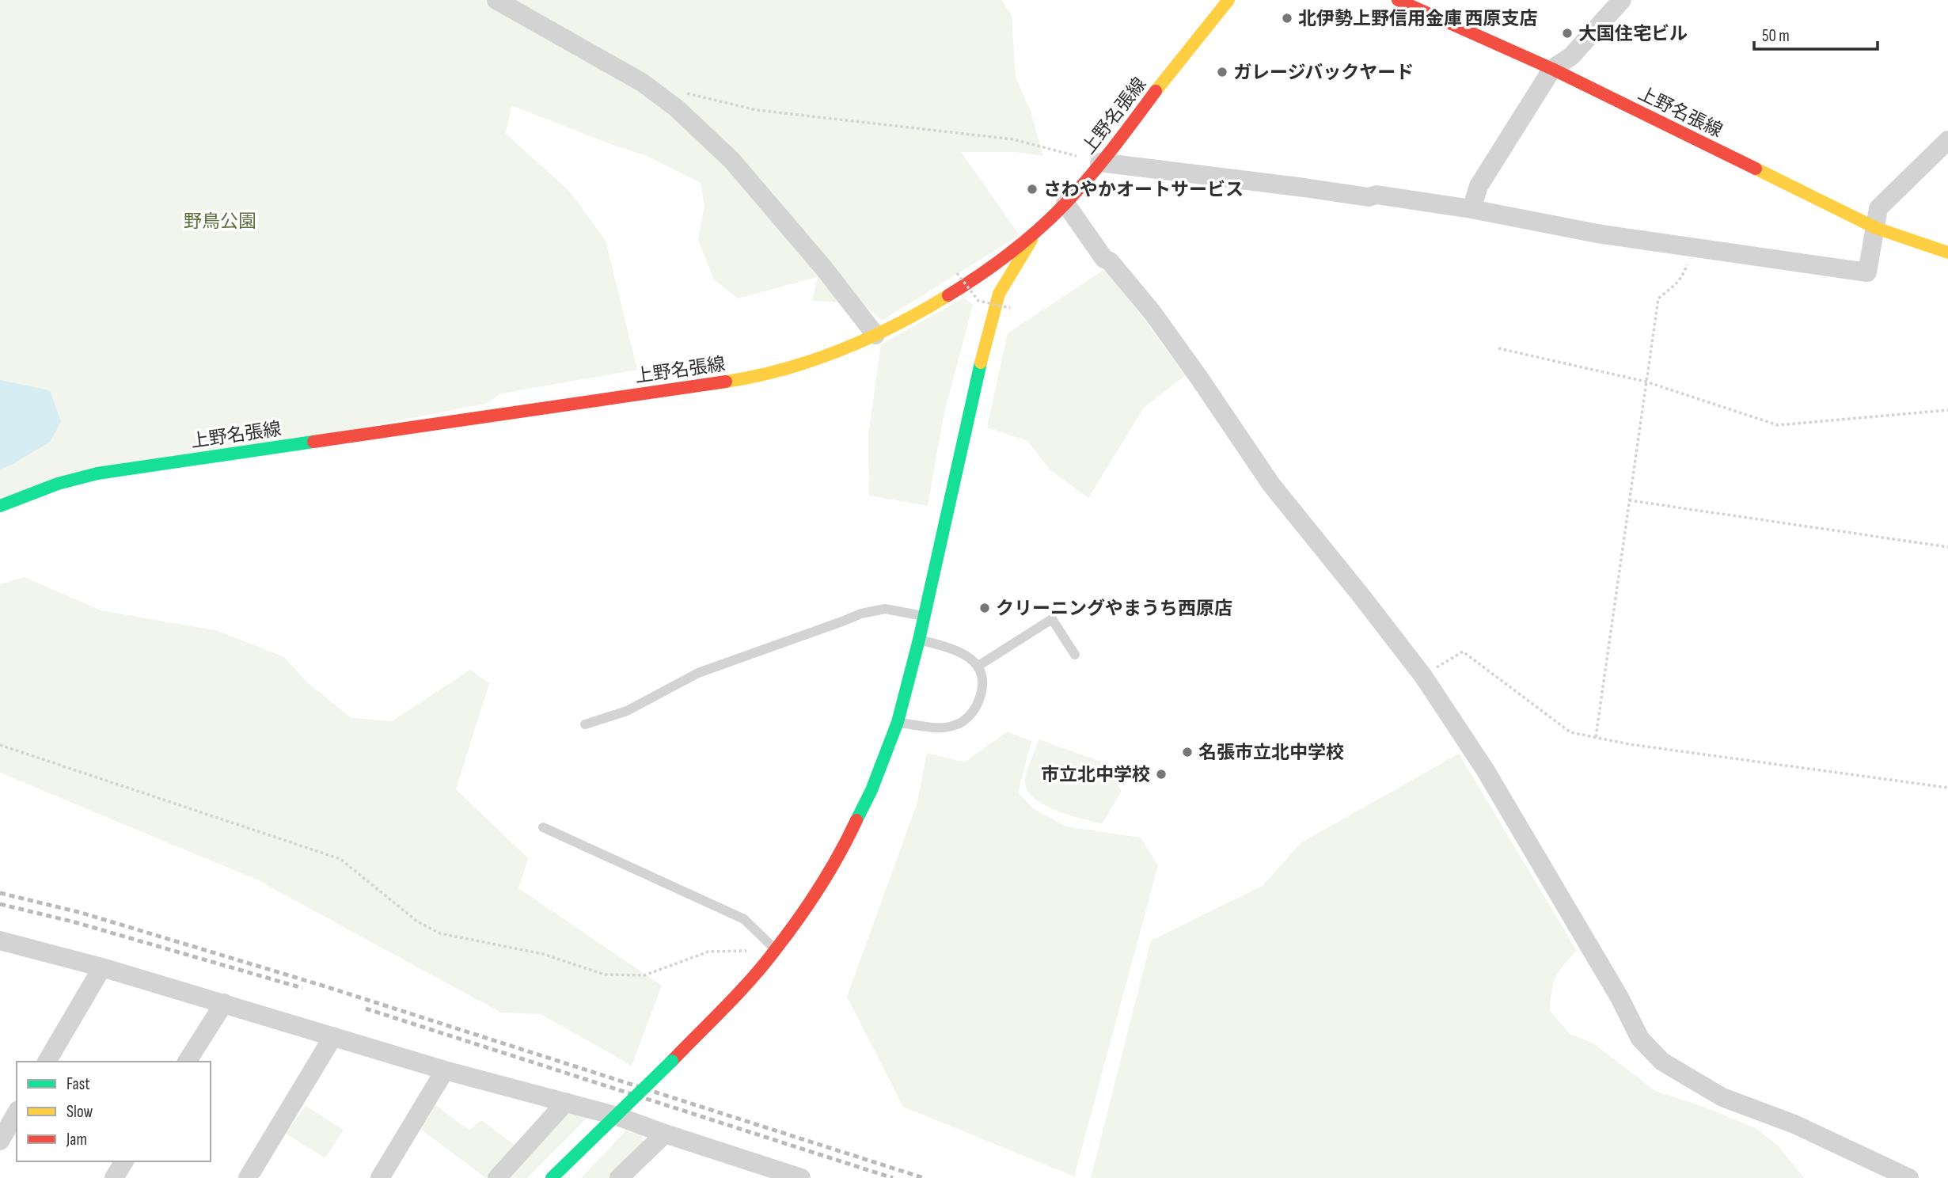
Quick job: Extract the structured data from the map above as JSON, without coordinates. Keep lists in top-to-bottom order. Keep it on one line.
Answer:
{"streets":{"main road":["上野名張線"]},"parks":["野鳥公園"],"places":["北伊勢上野信用金庫 西原支店","大国住宅ビル","ガレージバックヤード","さわやかオートサービス","クリーニングやまうち西原店","名張市立北中学校","市立北中学校"],"legend":["Fast","Slow","Jam"],"scale_bar":"50 m"}
